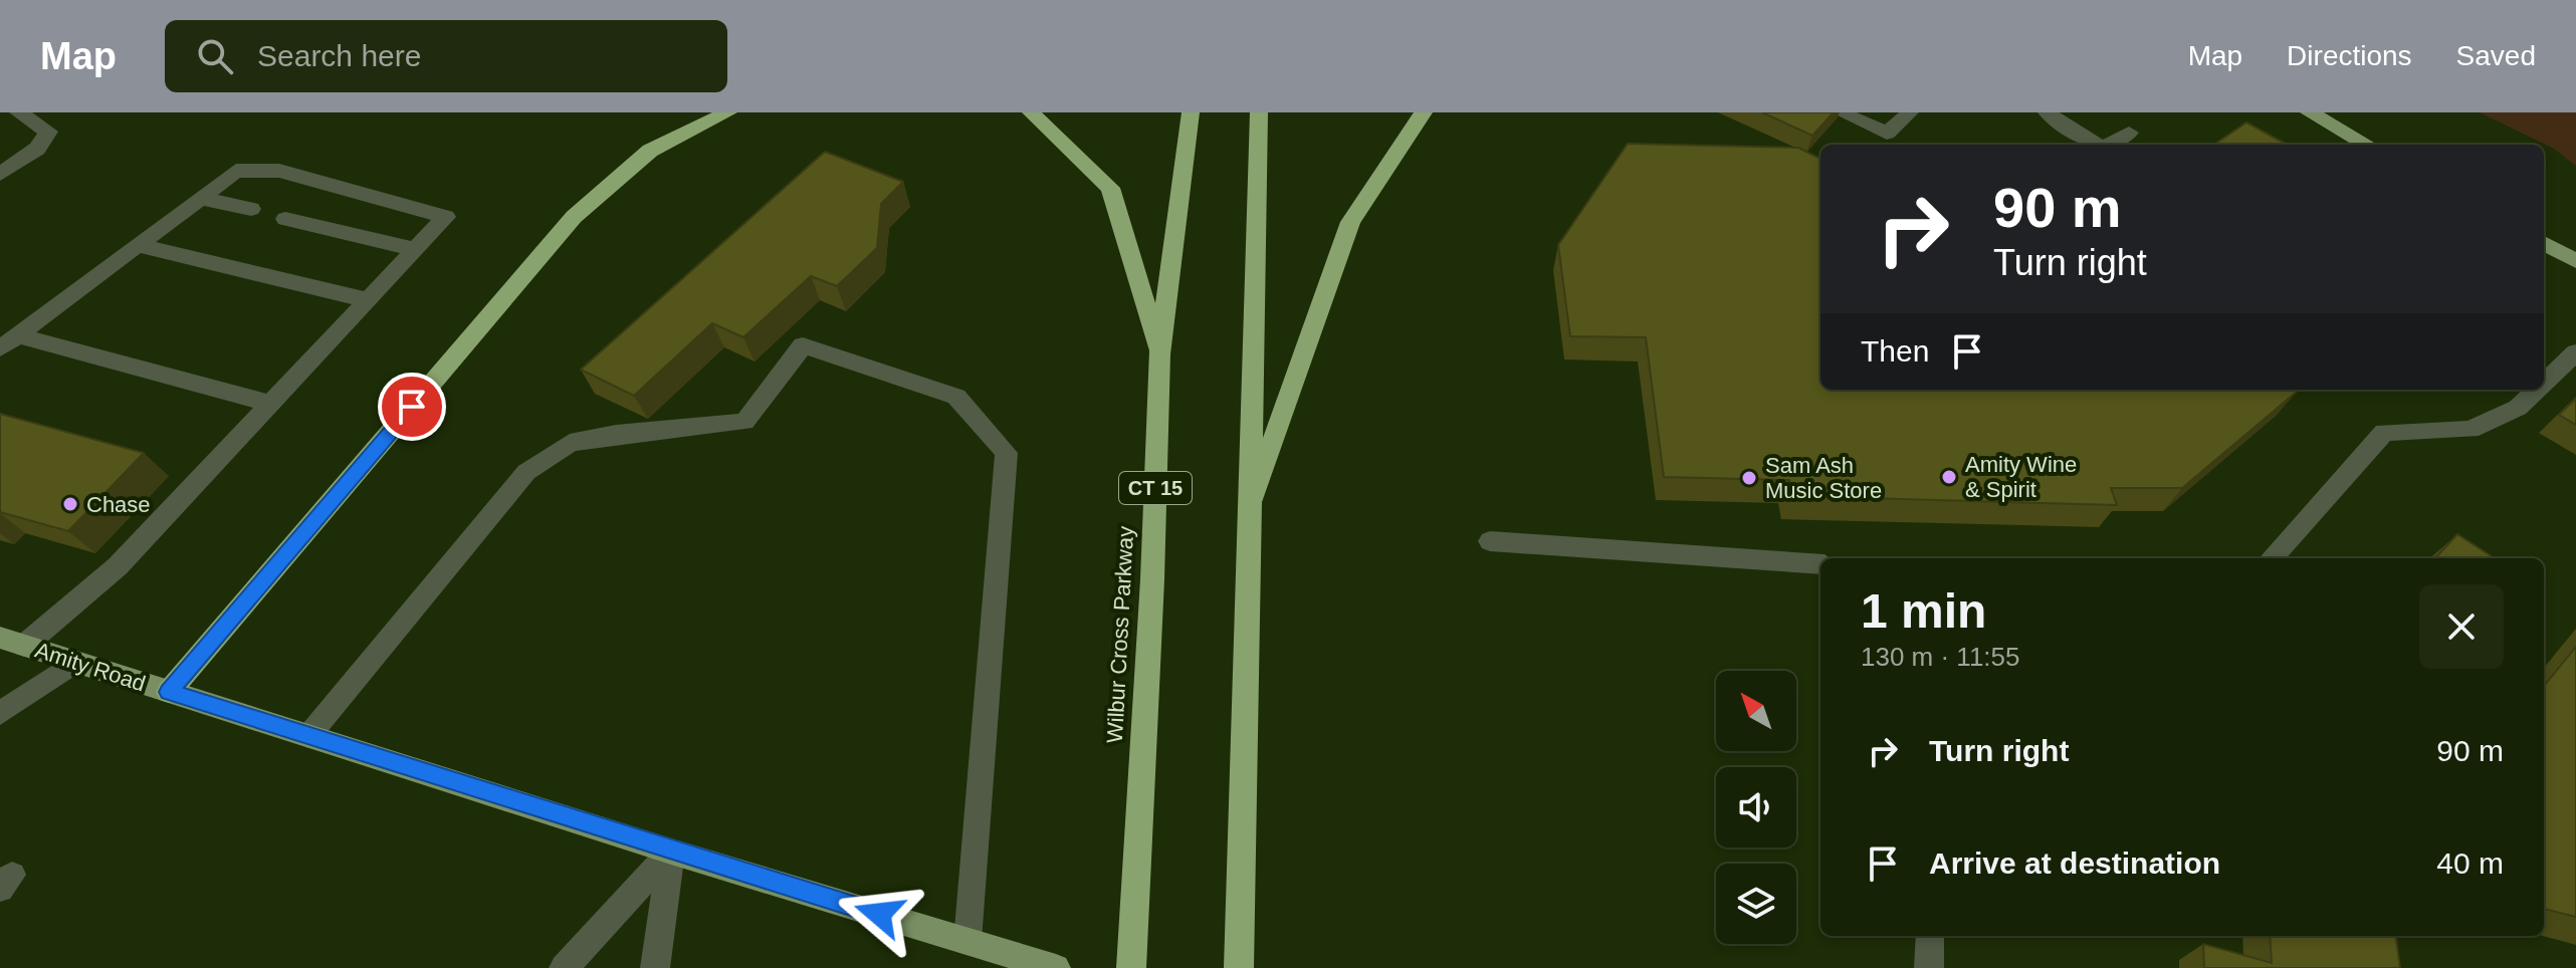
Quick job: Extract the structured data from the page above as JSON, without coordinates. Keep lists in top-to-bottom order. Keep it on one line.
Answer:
{"streets":{"highway":["CT 15","Wilbur Cross Parkway"],"main road":["Amity Road"]},"places":["Amity Wine & Spirit","Sam Ash Music Store","Chase"],"north":"top left","page":{"header":"Map","search":"Search here","nav":["Map","Directions","Saved"],"turn":["90 m","Turn right"],"then":"Then","heading":["1 min","130 m · 11:55"],"list":[{"name":"Turn right","value":"90 m"},{"name":"Arrive at destination","value":"40 m"}]}}
